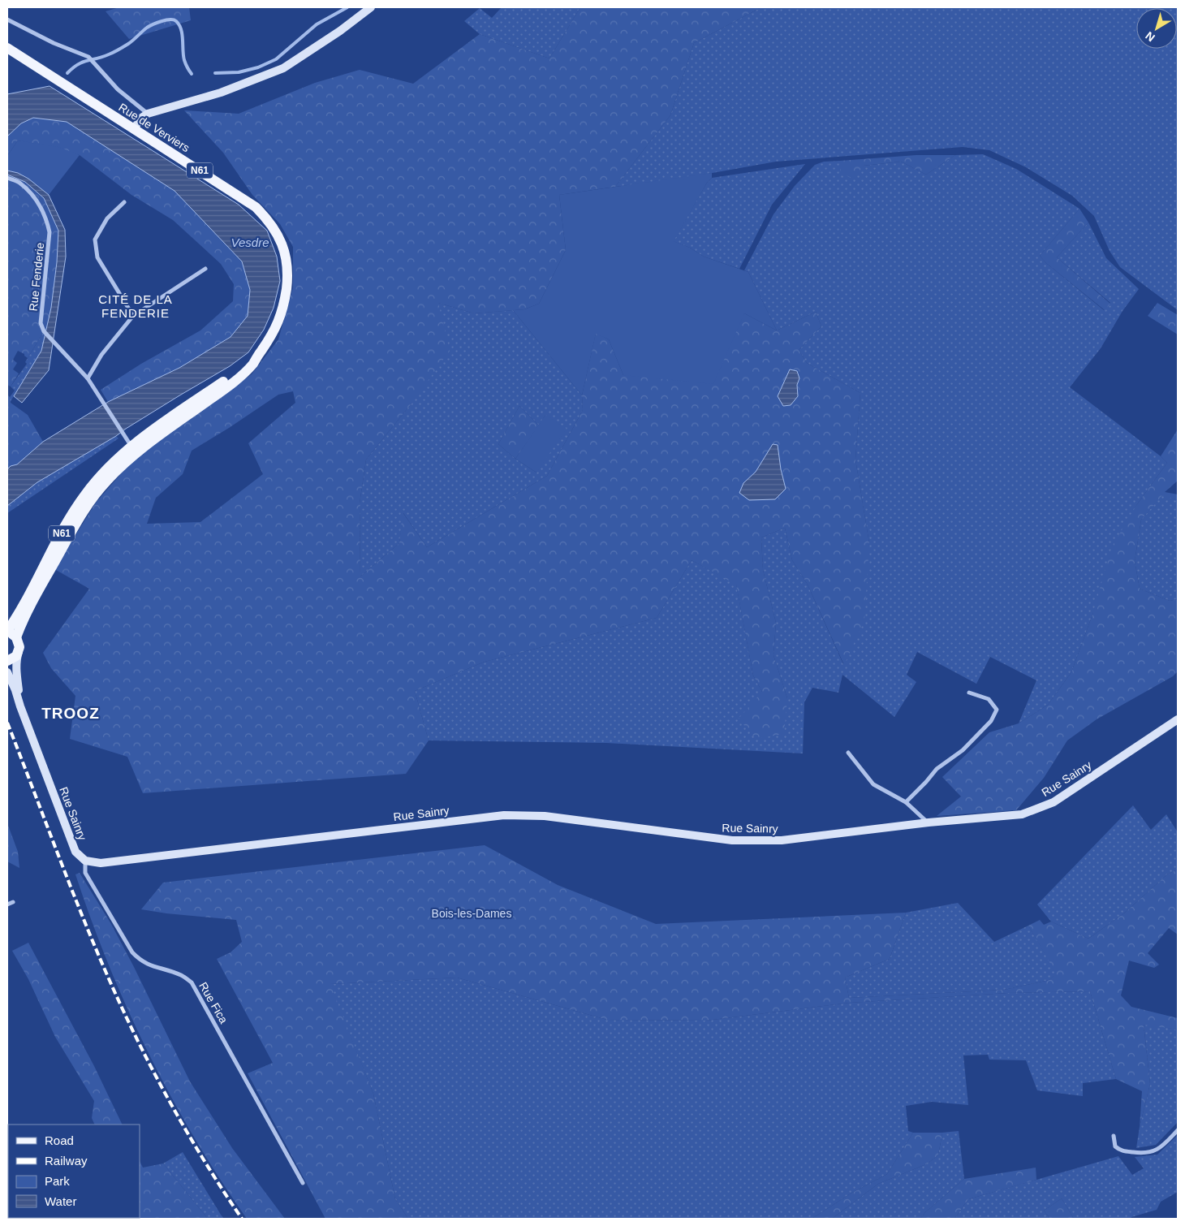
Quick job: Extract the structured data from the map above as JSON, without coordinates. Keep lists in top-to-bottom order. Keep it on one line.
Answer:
{"streets":{"main road":["Rue de Verviers","N61"],"street":["Rue Fenderie","Rue Sainry","Rue Fica"]},"crossings":[["Rue de Verviers","N61"],["Rue de Verviers","Rue Fenderie"],["Rue Sainry","Rue Fica"]],"districts":["CITÉ DE LA FENDERIE","TROOZ"],"water":["Vesdre"],"parks":["Bois-les-Dames"],"legend":["Road","Railway","Park","Water"],"north":"bottom left"}
